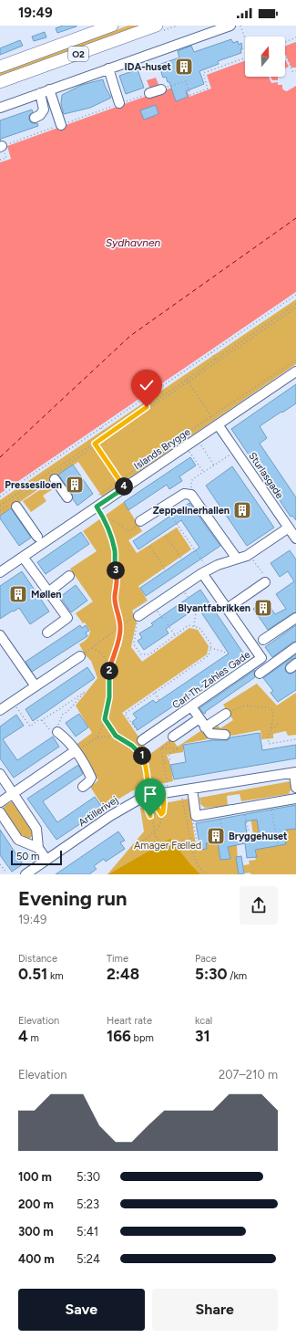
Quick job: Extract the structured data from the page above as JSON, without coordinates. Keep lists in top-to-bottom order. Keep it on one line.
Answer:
{"streets":{"main road":["O2"],"street":["Islands Brygge","Sturlasgade","Carl Th. Zahles Gade","Artillerivej"]},"crossings":[["Islands Brygge","Sturlasgade"]],"water":["Sydhavnen"],"parks":["Amager Fælled"],"places":{"building":["IDA-huset","Pressesiloen","Zeppelinerhallen","Møllen","Blyantfabrikken","Bryggehuset"]},"scale_bar":"50 m","north":"top","page":{"status":"19:49","pins":["4","3","2","1"],"scale":"50 m","heading":["Evening run","19:49"],"stats":[["Distance","0.51 km"],["Time","2:48"],["Pace","5:30 /km"],["Elevation","4 m"],["Heart rate","166 bpm"],["kcal","31"]],"chart":["Elevation","207–210 m"],"list":[{"name":"100 m","note":"5:30"},{"name":"200 m","note":"5:23"},{"name":"300 m","note":"5:41"},{"name":"400 m","note":"5:24"}],"buttons":["Save","Share"]}}
